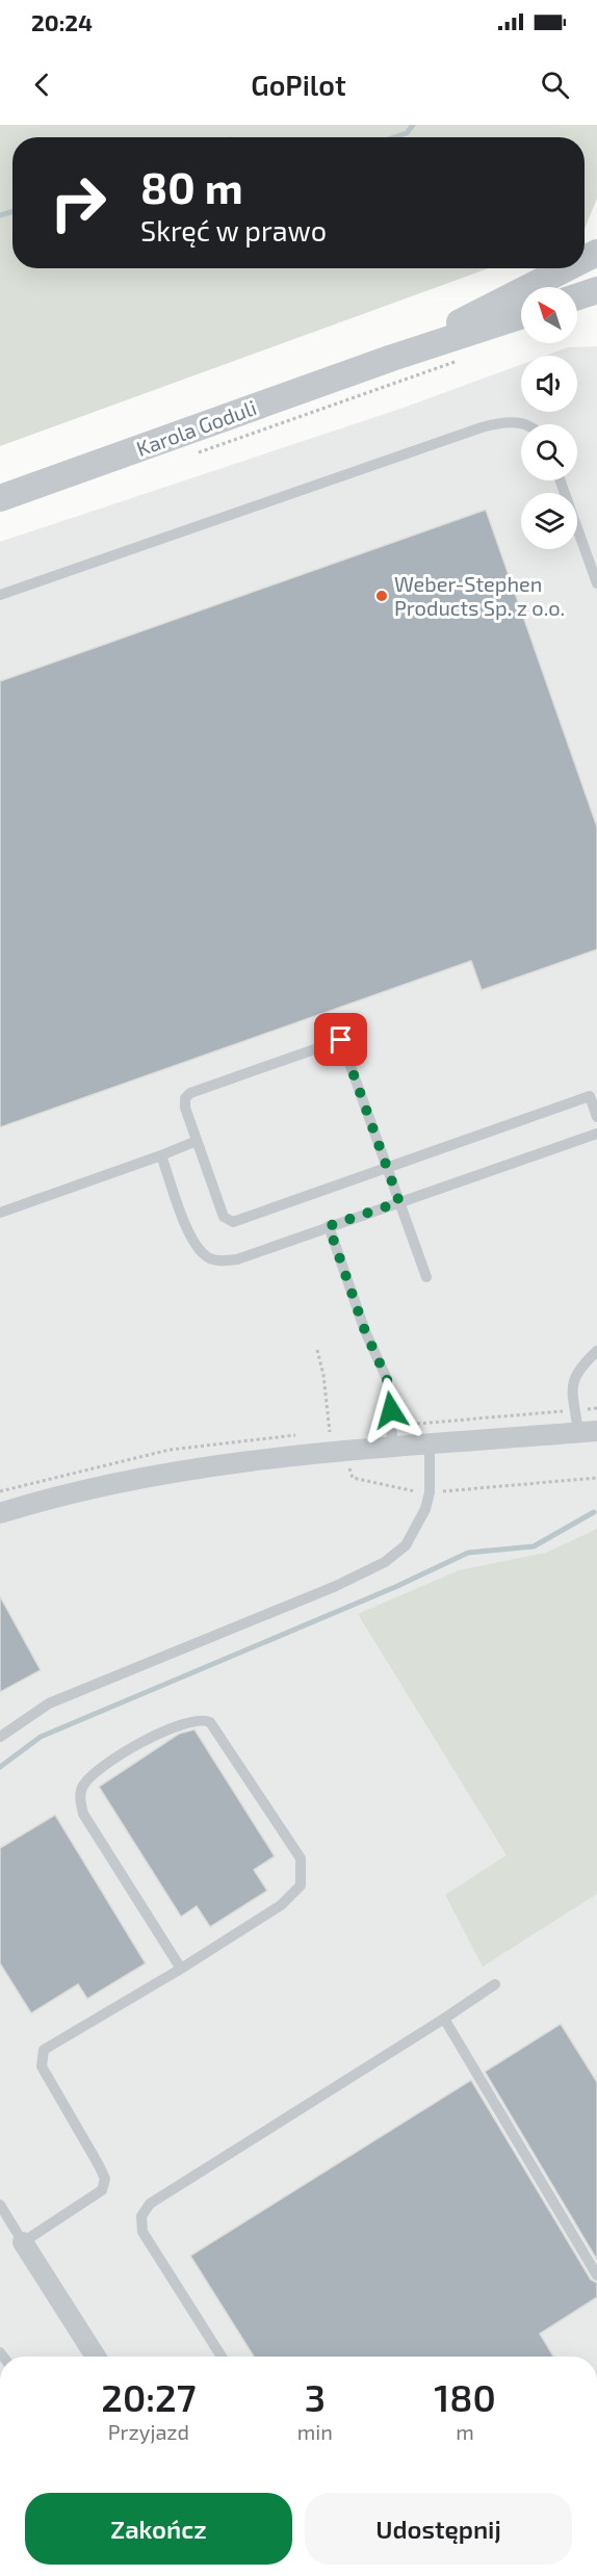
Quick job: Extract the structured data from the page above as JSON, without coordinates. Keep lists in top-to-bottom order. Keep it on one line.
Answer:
{"streets":{"street":["Karola Goduli"]},"places":["Weber-Stephen Products Sp. z o.o."],"north":"top left","page":{"status":"20:24","header":"GoPilot","turn":["80 m","Skręć w prawo"],"eta":["20:27","Przyjazd","3","min","180","m"],"buttons":["Zakończ","Udostępnij"]}}
